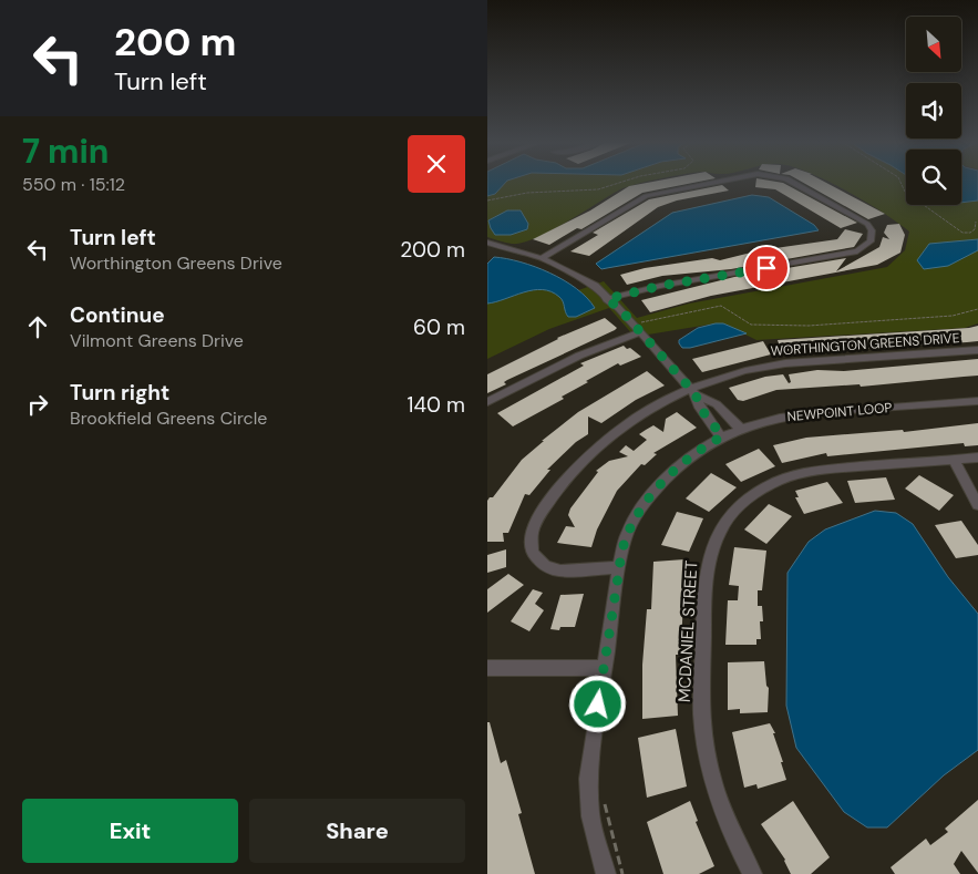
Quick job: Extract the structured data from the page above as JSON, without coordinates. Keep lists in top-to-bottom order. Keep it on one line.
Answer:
{"streets":{"street":["WORTHINGTON GREENS DRIVE","NEWPOINT LOOP","MCDANIEL STREET"]},"crossings":[["WORTHINGTON GREENS DRIVE","NEWPOINT LOOP"]],"north":"bottom right","page":{"turn":["200 m","Turn left"],"heading":["7 min","550 m · 15:12"],"list":[{"name":"Turn left","note":"Worthington Greens Drive","value":"200 m"},{"name":"Continue","note":"Vilmont Greens Drive","value":"60 m"},{"name":"Turn right","note":"Brookfield Greens Circle","value":"140 m"}],"buttons":["Exit","Share"]}}
